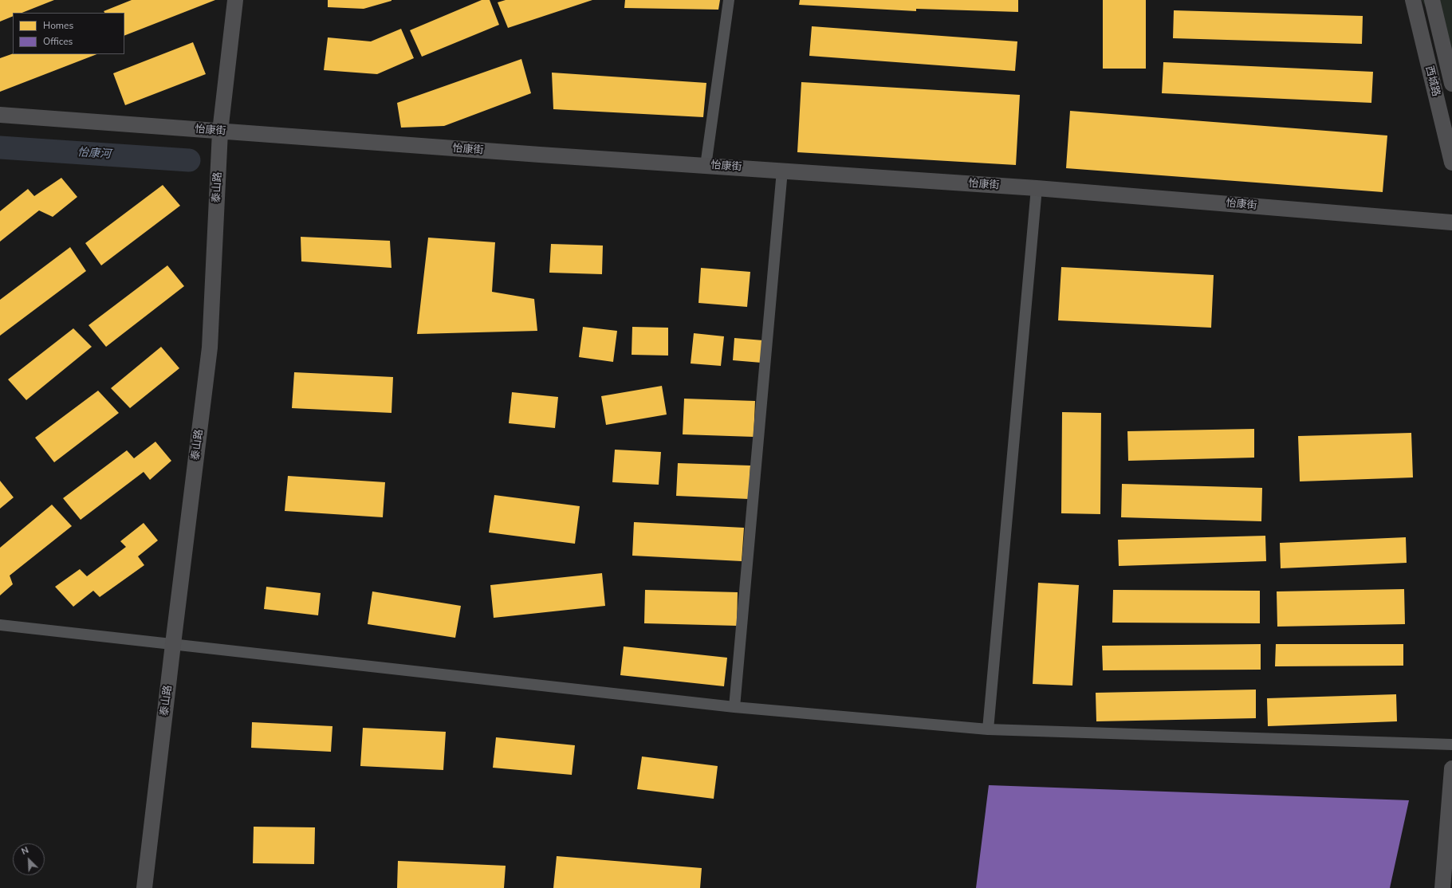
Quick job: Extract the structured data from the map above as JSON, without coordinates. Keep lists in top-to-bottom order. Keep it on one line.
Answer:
{"streets":{"street":["西城路","怡康街","泰山路"]},"crossings":[["怡康街","泰山路"]],"water":["怡康河"],"legend":["Homes","Offices"],"north":"top left"}
